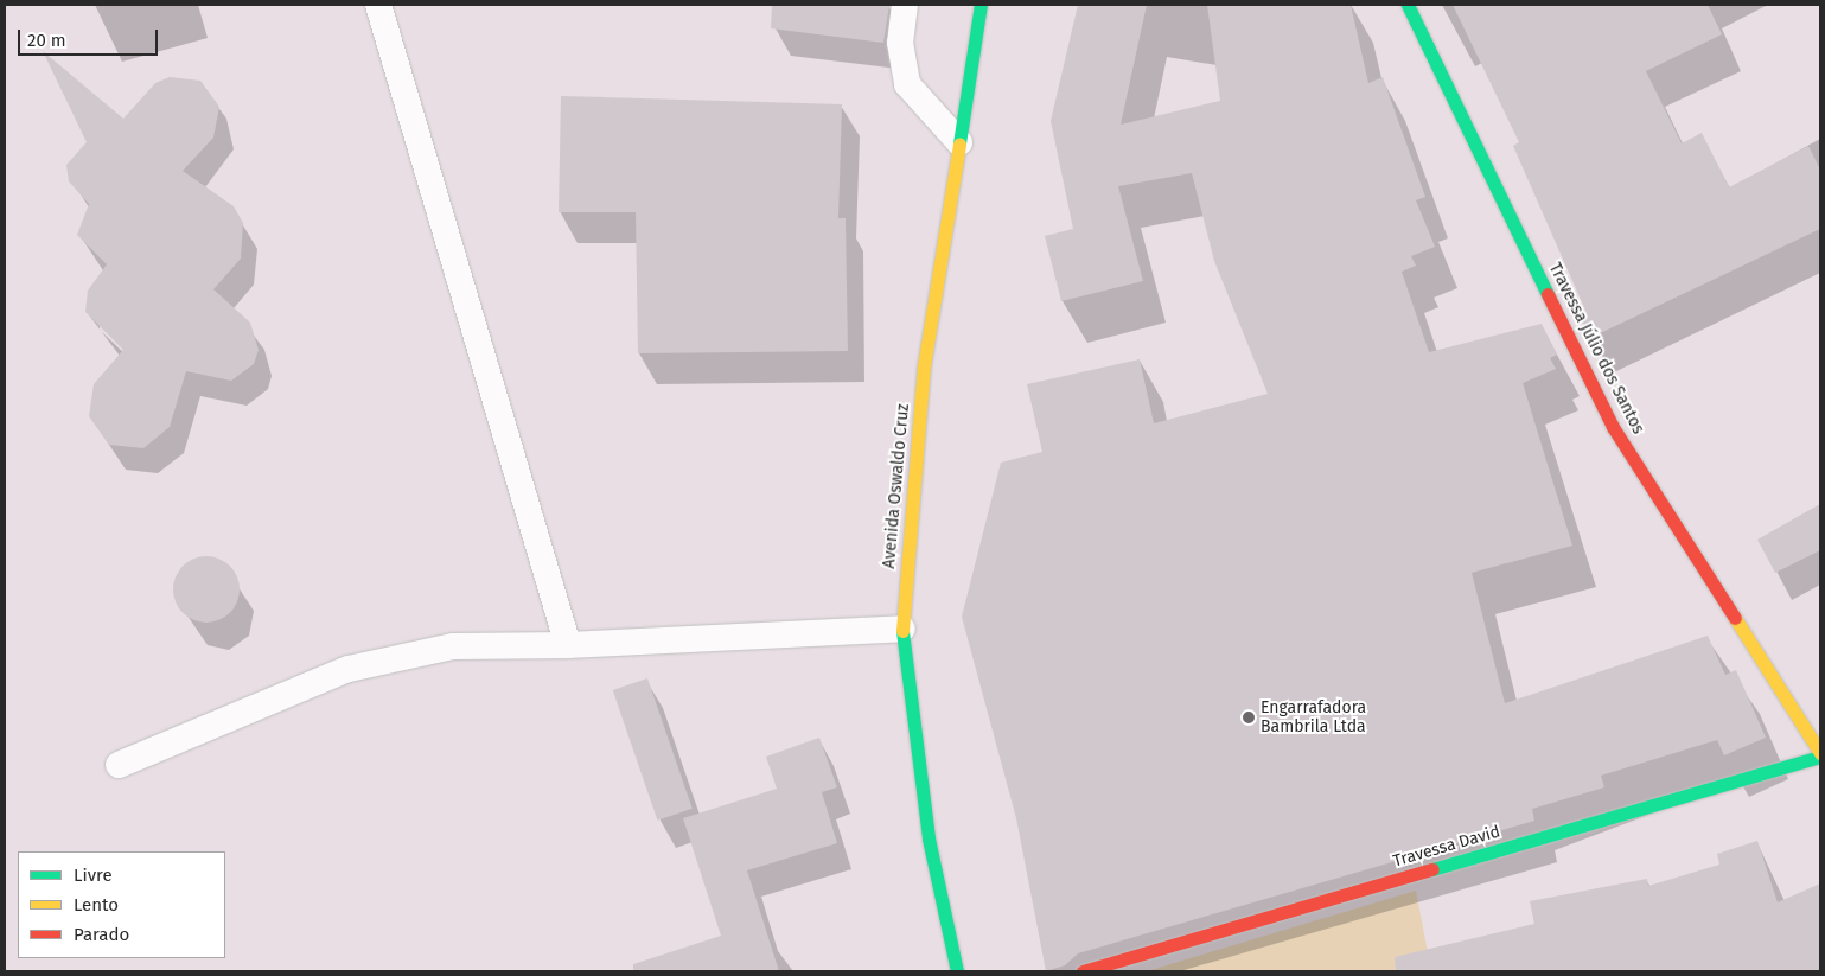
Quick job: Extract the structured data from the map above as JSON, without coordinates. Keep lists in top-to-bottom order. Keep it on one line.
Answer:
{"streets":{"street":["Travessa Júlio dos Santos","Avenida Oswaldo Cruz","Travessa David"]},"crossings":[["Travessa Júlio dos Santos","Travessa David"]],"places":["Engarrafadora Bambrila Ltda"],"legend":["Livre","Lento","Parado"],"scale_bar":"20 m"}
